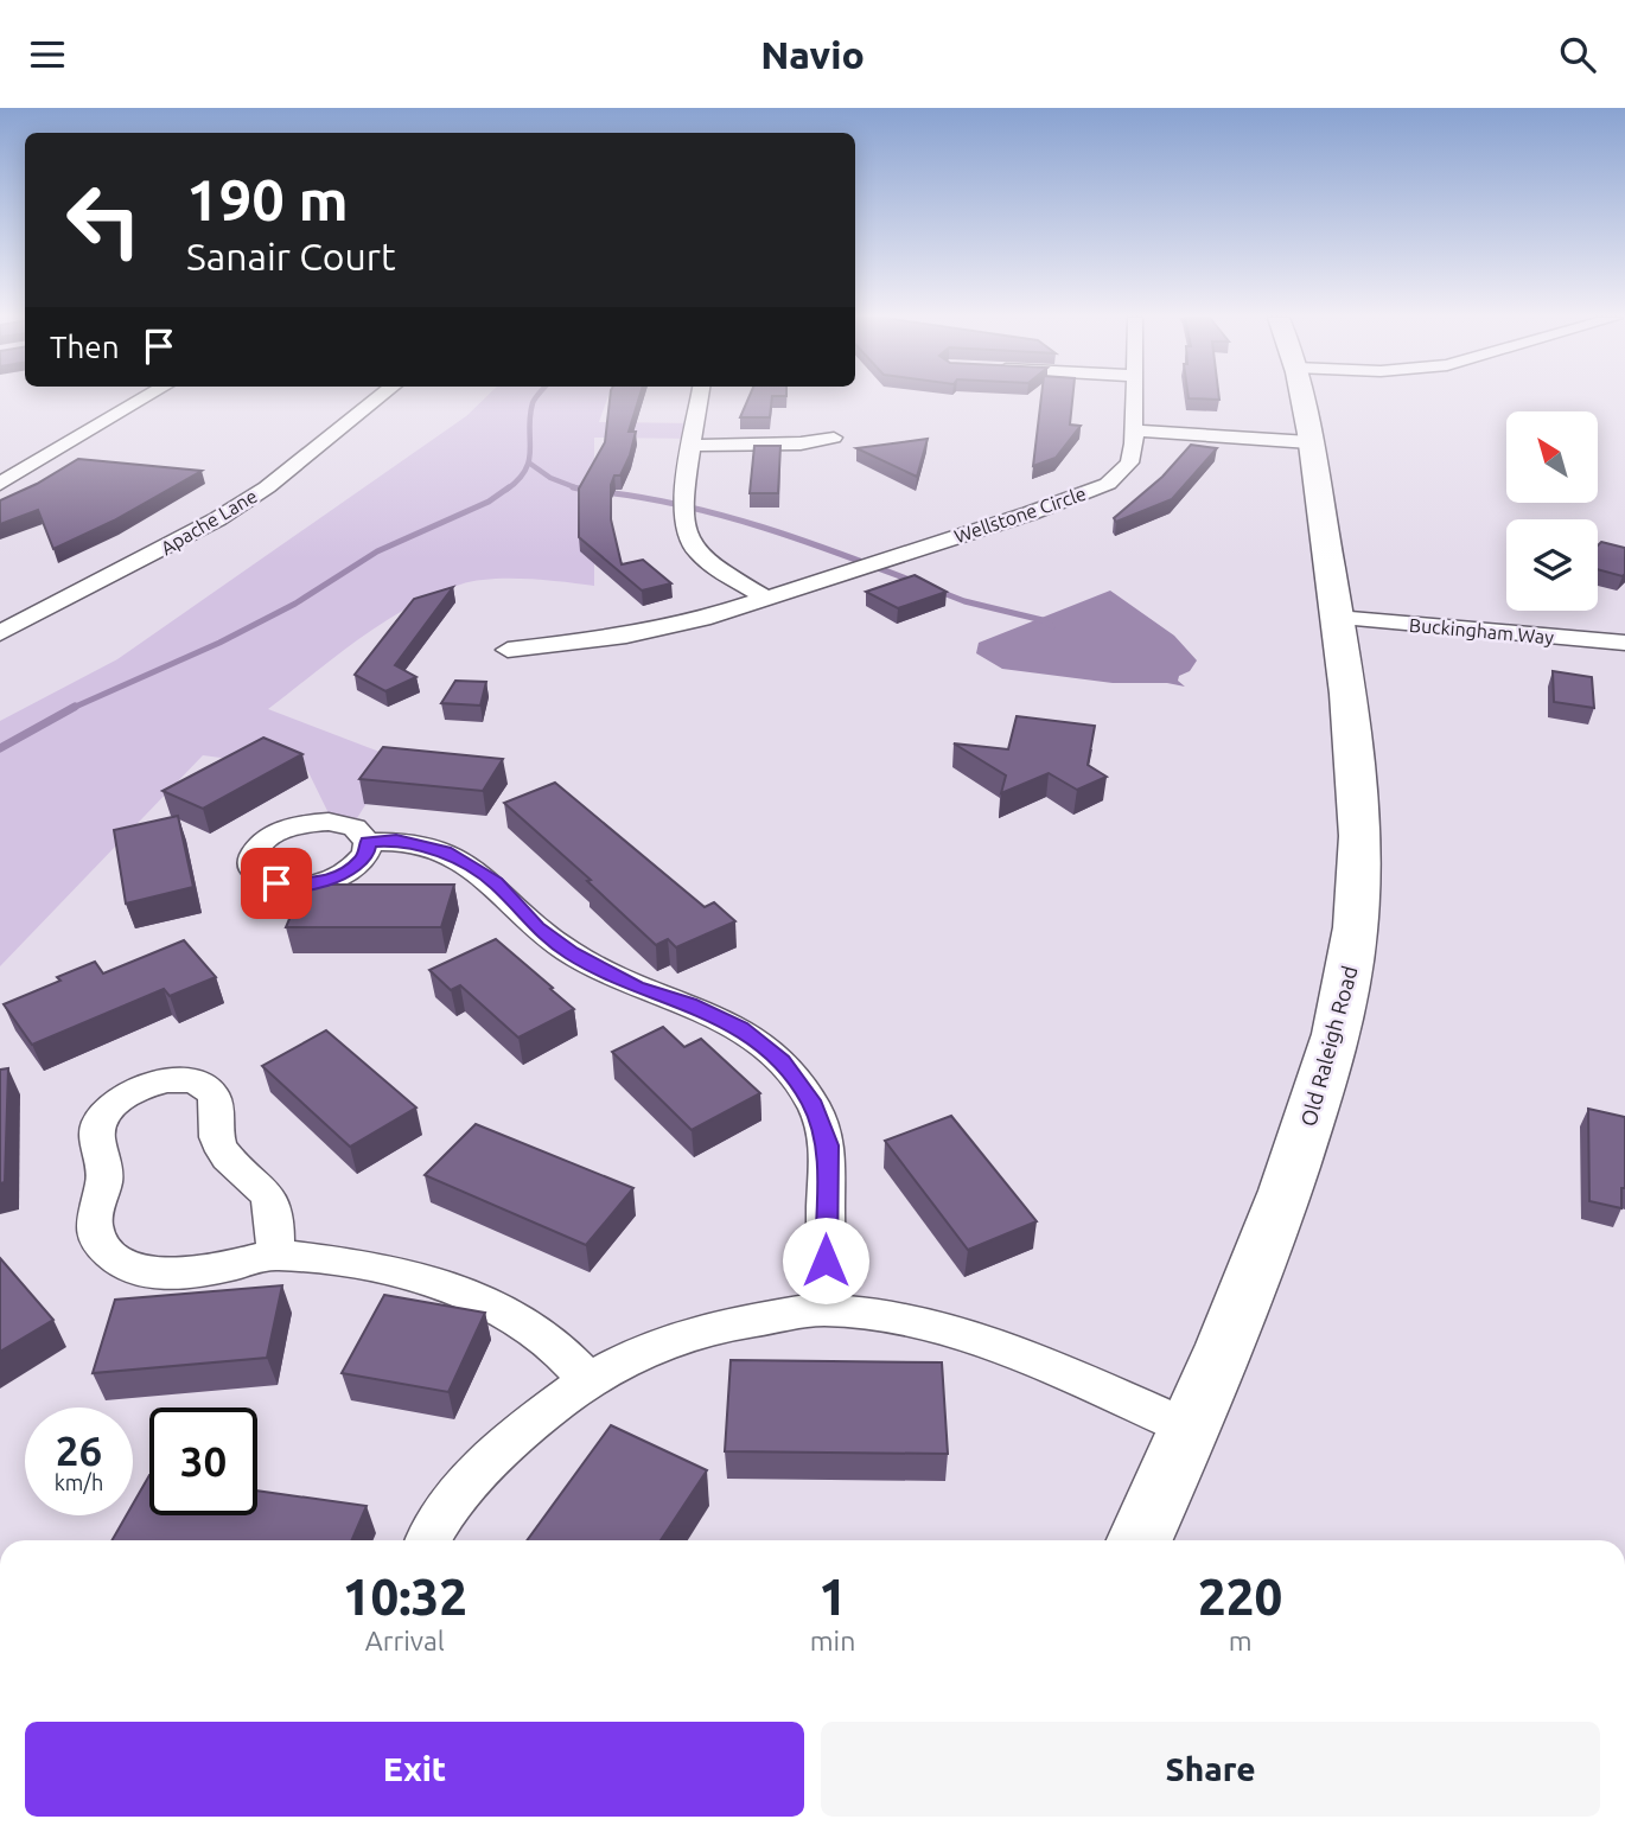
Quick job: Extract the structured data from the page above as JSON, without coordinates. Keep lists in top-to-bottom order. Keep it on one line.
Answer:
{"streets":{"main road":["Old Raleigh Road"],"street":["Wellstone Circle","Apache Lane","Buckingham Way"]},"crossings":[["Buckingham Way","Old Raleigh Road"]],"north":"top left","page":{"header":"Navio","turn":["190 m","Sanair Court"],"then":"Then","speed":"26 km/h","limit":"30","eta":["10:32","Arrival","1","min","220","m"],"buttons":["Exit","Share"]}}
